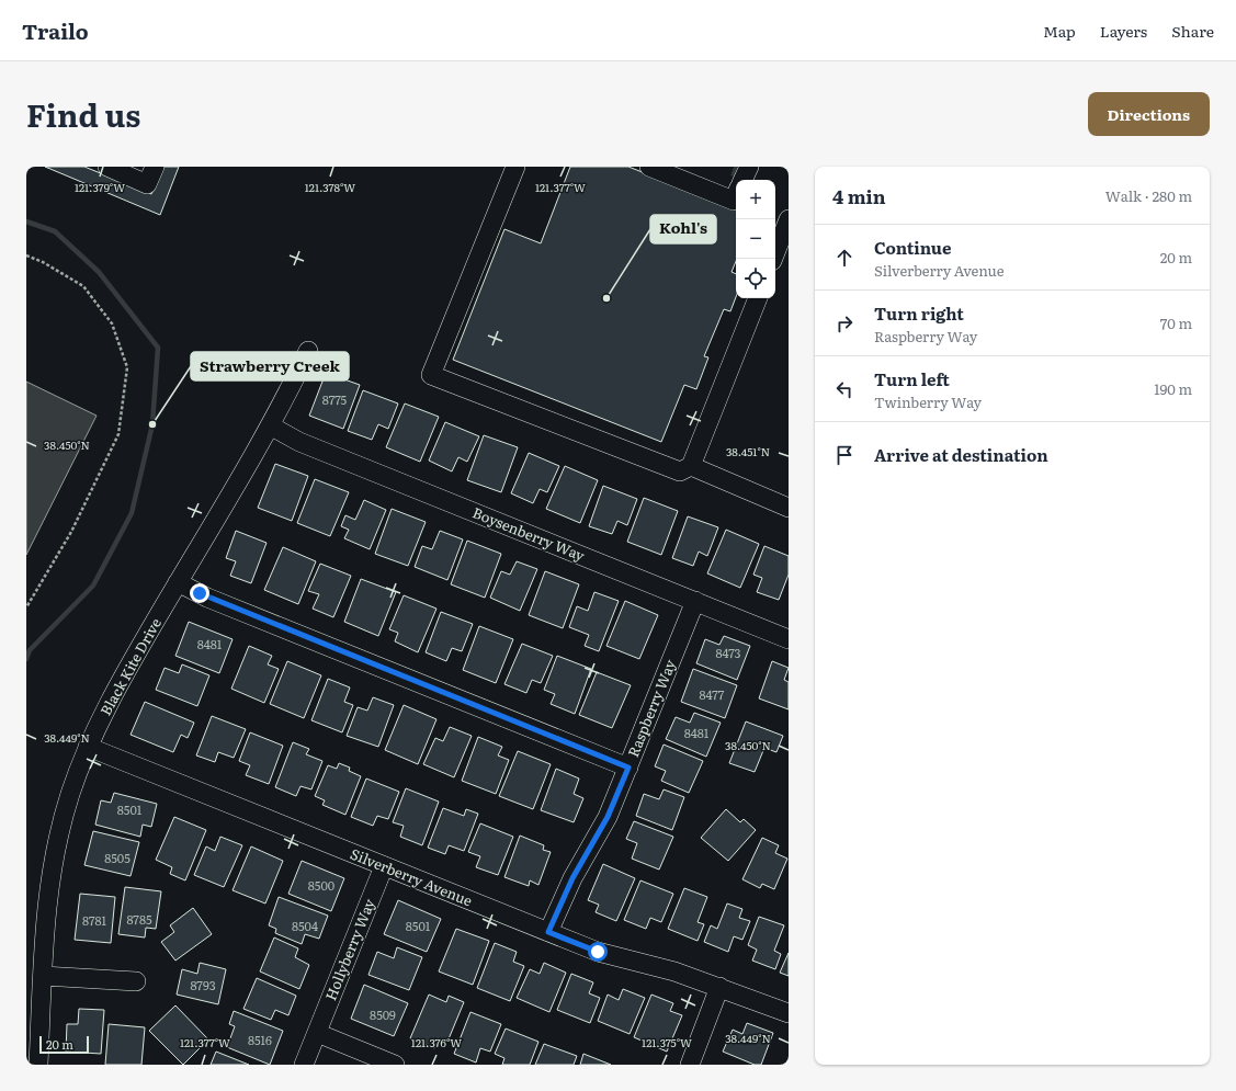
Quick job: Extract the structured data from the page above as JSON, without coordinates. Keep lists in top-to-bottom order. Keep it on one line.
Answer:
{"streets":{"street":["Boysenberry Way","Black Kite Drive","Raspberry Way","Silverberry Avenue","Hollyberry Way"]},"crossings":[["Boysenberry Way","Black Kite Drive"],["Boysenberry Way","Raspberry Way"],["Black Kite Drive","Silverberry Avenue"],["Raspberry Way","Silverberry Avenue"],["Silverberry Avenue","Hollyberry Way"]],"places":["Kohl's","Strawberry Creek"],"house_numbers":["8775","8481","8473","8477","8481","8501","8505","8500","8785","8781","8504","8501","8793","8509","8516"],"scale_bar":"20 m","page":{"header":"Trailo","nav":["Map","Layers","Share"],"title":"Find us","buttons":"Directions","heading":["4 min","Walk · 280 m"],"map_buttons":["+","−"],"list":[["Continue","Silverberry Avenue","20 m"],["Turn right","Raspberry Way","70 m"],["Turn left","Twinberry Way","190 m"],"Arrive at destination"],"scale":"20 m"},"coordinates":["121.377°W","121.379°W","121.378°W","38.450°N","38.451°N","38.449°N","121.376°W","121.375°W"]}
